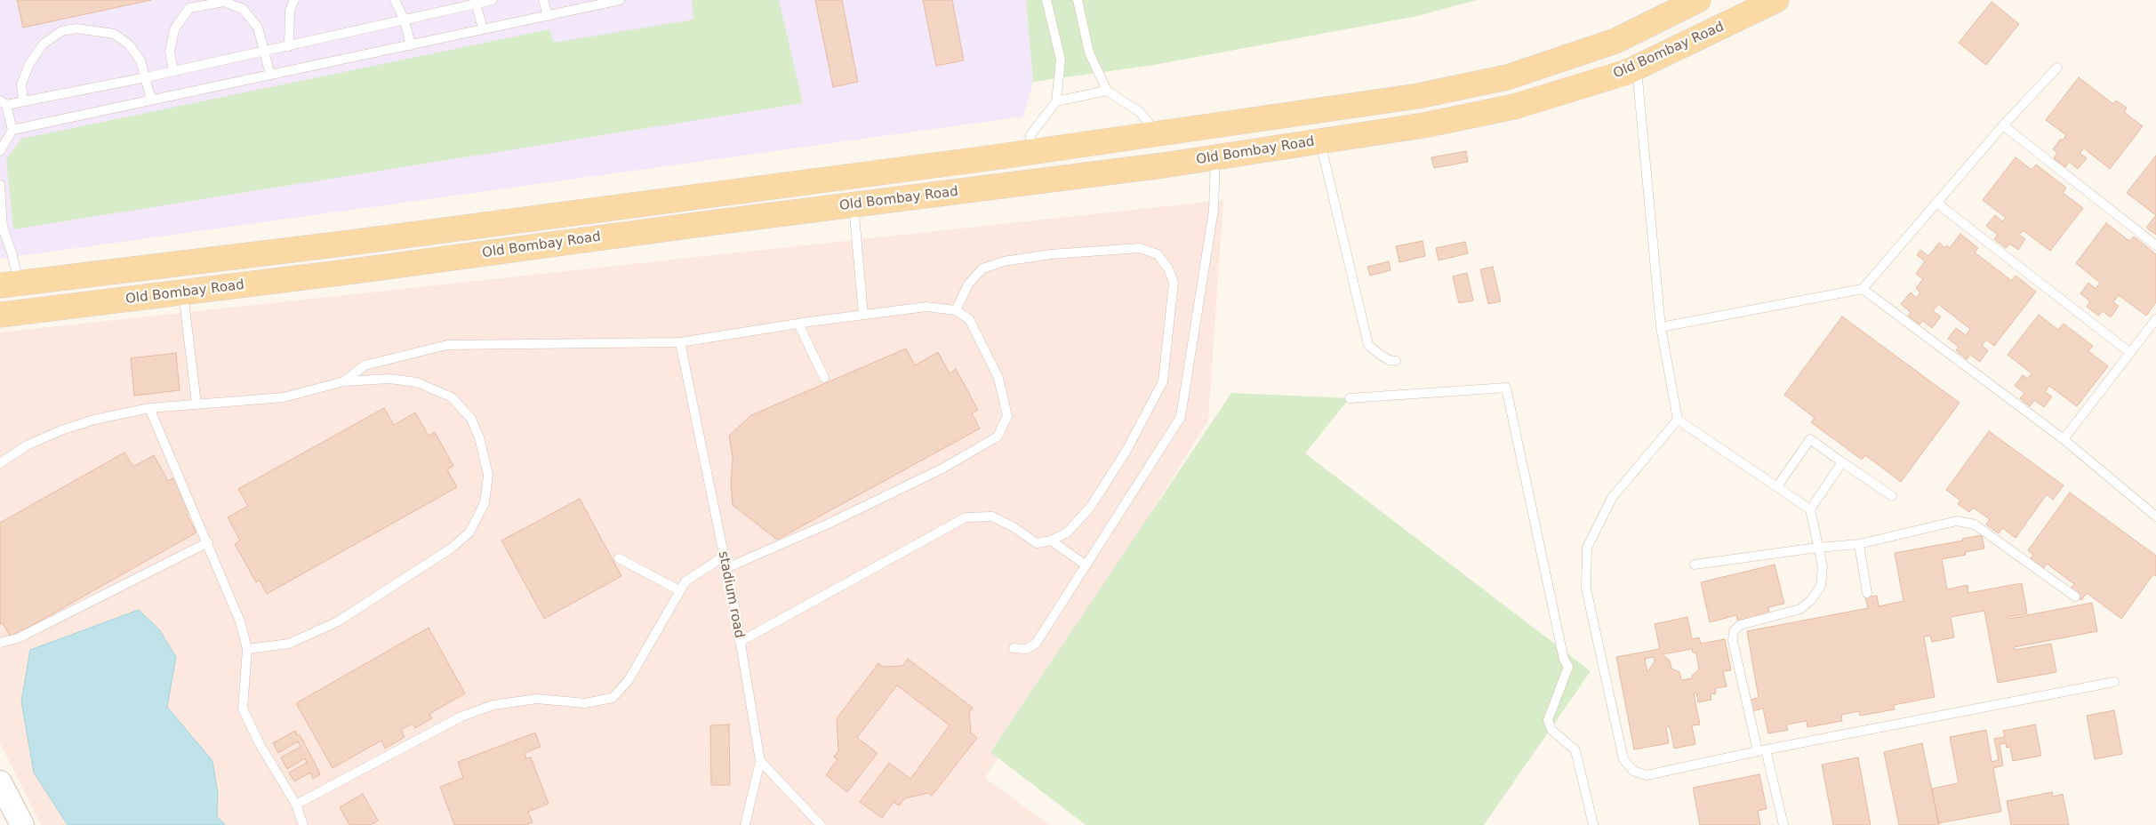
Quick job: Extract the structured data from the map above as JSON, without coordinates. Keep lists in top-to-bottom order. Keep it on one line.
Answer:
{"streets":{"main road":["Old Bombay Road"],"lane":["stadium road"]}}
